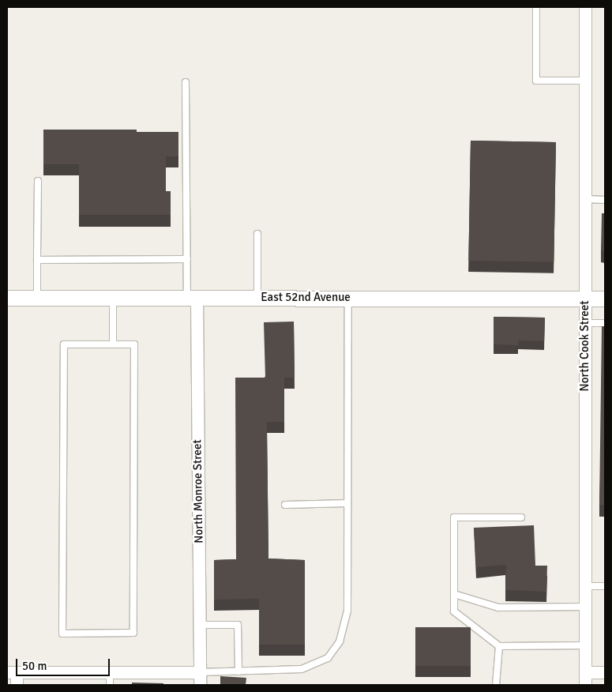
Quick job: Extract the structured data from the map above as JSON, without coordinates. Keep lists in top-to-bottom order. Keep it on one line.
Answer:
{"streets":{"street":["East 52nd Avenue","North Cook Street","North Monroe Street"]},"crossings":[["East 52nd Avenue","North Cook Street"],["East 52nd Avenue","North Monroe Street"]],"scale_bar":"50 m"}
